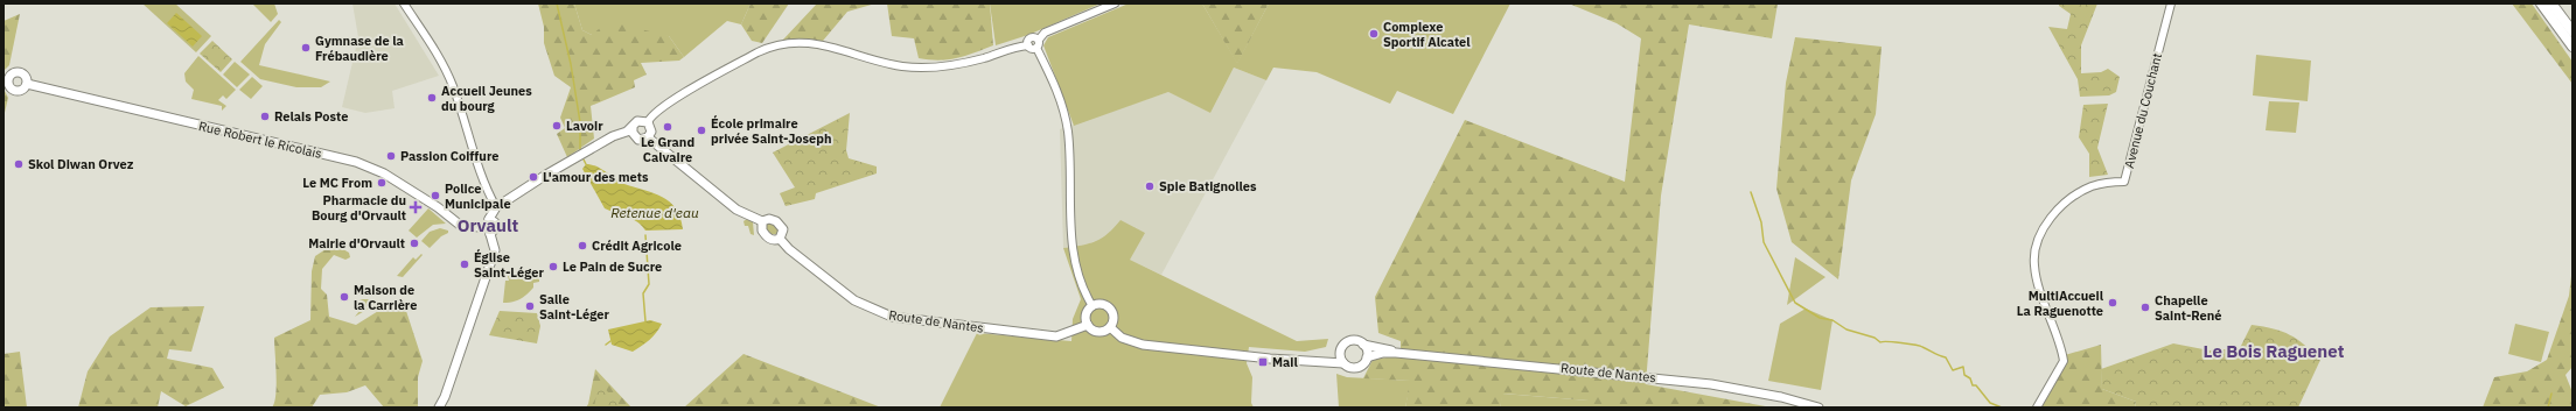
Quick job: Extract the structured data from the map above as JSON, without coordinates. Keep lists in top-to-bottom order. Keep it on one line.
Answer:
{"streets":{"main road":["Rue Robert le Ricolais","Route de Nantes"],"street":["Avenue du Couchant"]},"districts":["Orvault","Le Bois Raguenet"],"water":["Retenue d'eau"],"places":{"other":["Complexe Sportif Alcatel","Gymnase de la Frébaudière","Accueil Jeunes du bourg","Relais Poste","Lavoir","Le Grand Calvaire","École primaire privée Saint-Joseph","Passion Coiffure","Skol Diwan Orvez","L'amour des mets","Le MC From","Spie Batignolles","Police Municipale","Mairie d'Orvault","Crédit Agricole","Église Saint-Léger","Le Pain de Sucre","Maison de la Carrière","MultiAccueil La Raguenotte","Salle Saint-Léger","Chapelle Saint-René"],"health":["Pharmacie du Bourg d'Orvault"],"transit":["Mail"]}}
